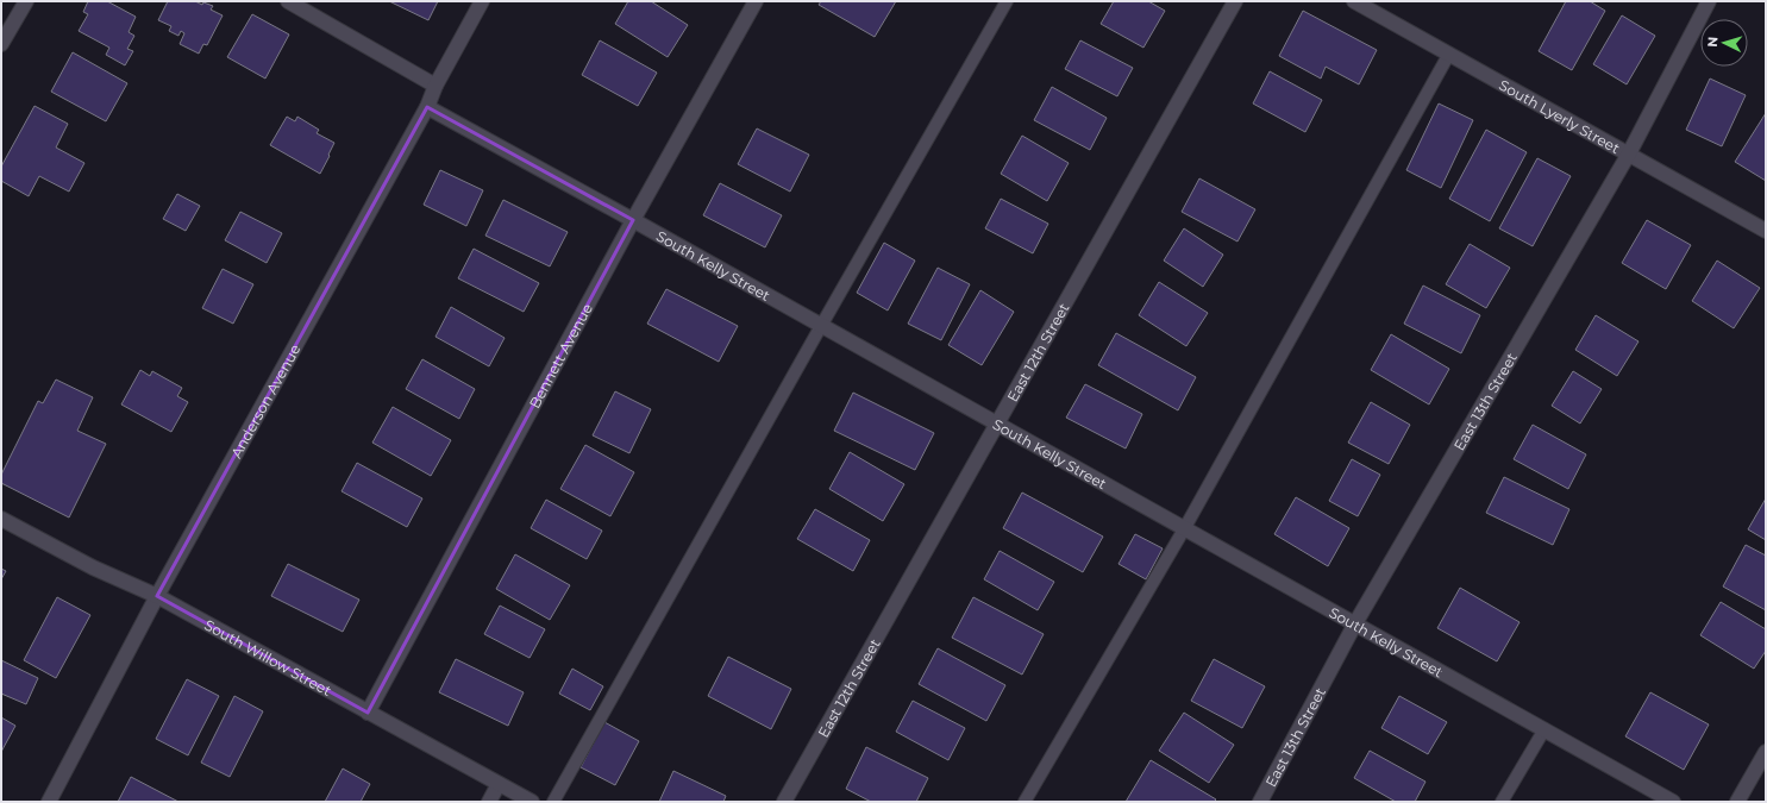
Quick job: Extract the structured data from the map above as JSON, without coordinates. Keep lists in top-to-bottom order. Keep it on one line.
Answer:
{"streets":{"street":["South Lyerly Street","South Kelly Street","East 12th Street","Bennett Avenue","Anderson Avenue","East 13th Street","South Willow Street"]},"crossings":[["South Lyerly Street","East 13th Street"],["South Kelly Street","East 12th Street"],["South Kelly Street","Bennett Avenue"],["South Kelly Street","Anderson Avenue"],["South Kelly Street","East 13th Street"],["Bennett Avenue","South Willow Street"],["Anderson Avenue","South Willow Street"]],"north":"left"}
